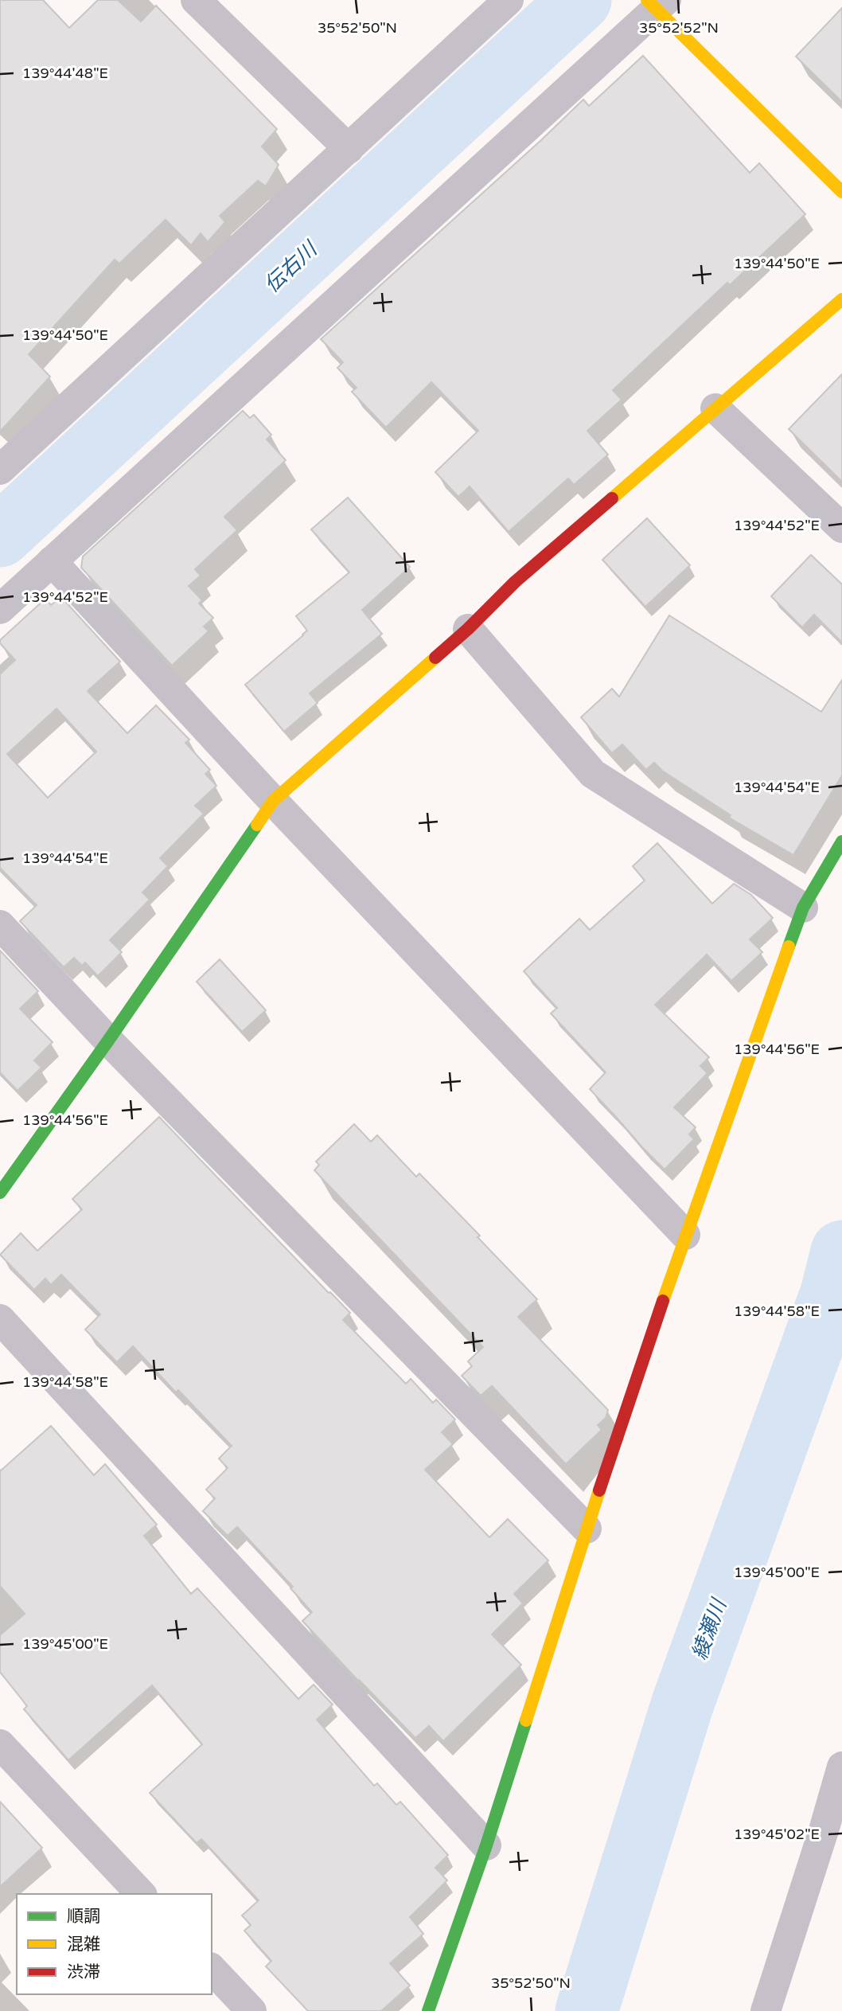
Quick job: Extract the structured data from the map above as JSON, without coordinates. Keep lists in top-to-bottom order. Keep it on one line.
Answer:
{"water":["伝右川","綾瀬川"],"legend":["順調","混雑","渋滞"],"coordinates":["35°52'50\"N","35°52'52\"N","139°44'48\"E","139°44'50\"E","139°44'52\"E","139°44'54\"E","139°44'56\"E","139°44'58\"E","139°45'00\"E","139°45'02\"E"]}
